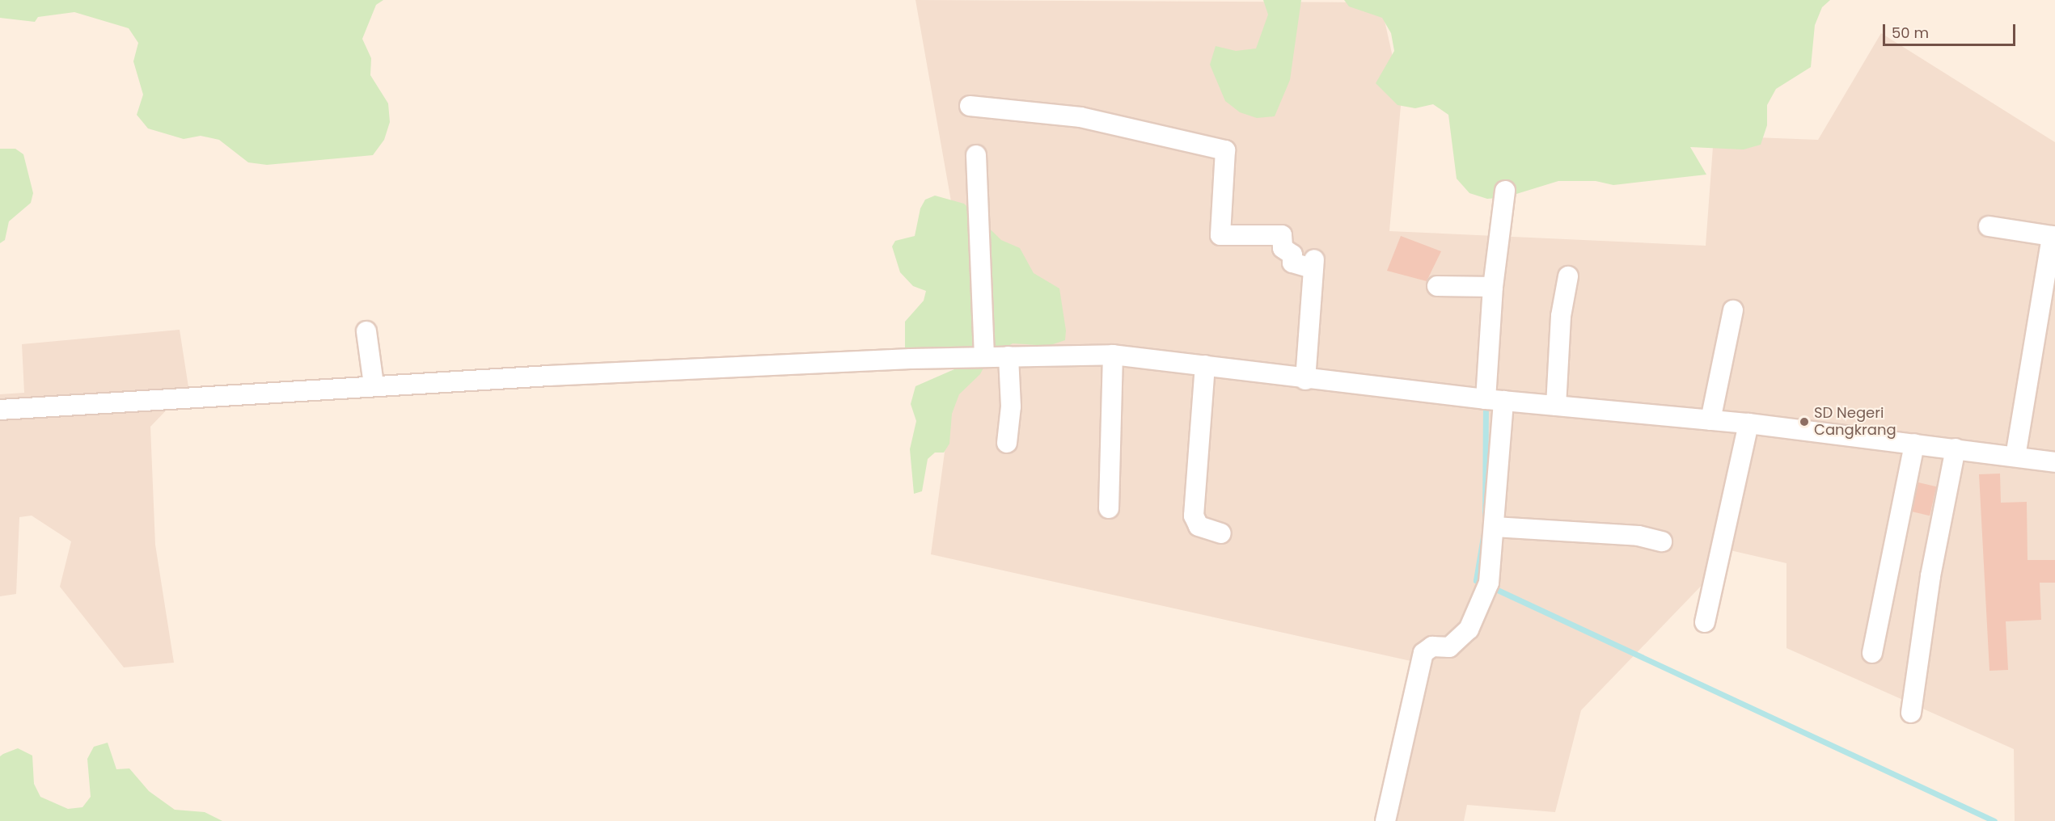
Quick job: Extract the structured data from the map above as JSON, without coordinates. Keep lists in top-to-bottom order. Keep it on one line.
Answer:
{"places":["SD Negeri Cangkrang"],"scale_bar":"50 m"}
